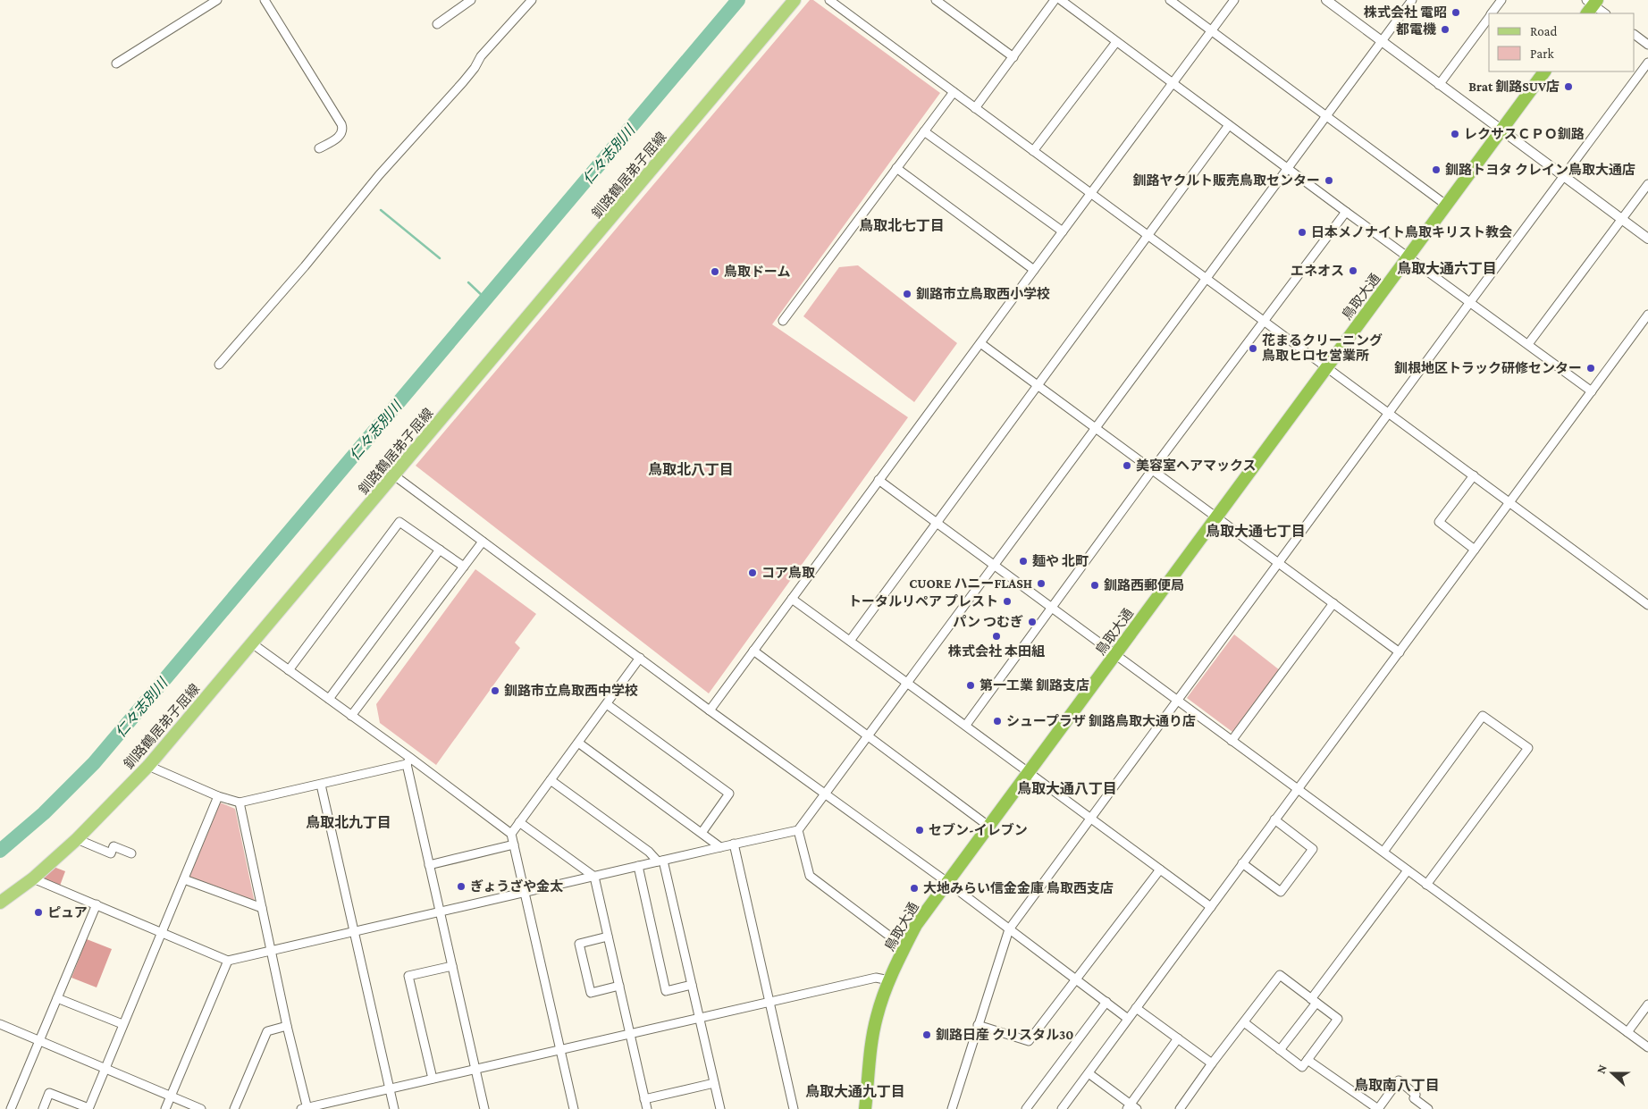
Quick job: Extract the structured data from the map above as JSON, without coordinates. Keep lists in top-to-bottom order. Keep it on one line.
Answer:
{"streets":{"highway":["鳥取大通"],"main road":["釧路鶴居弟子屈線"]},"districts":["鳥取北七丁目","鳥取大通六丁目","鳥取北八丁目","鳥取大通七丁目","鳥取大通八丁目","鳥取北九丁目","鳥取南八丁目","鳥取大通九丁目"],"water":["仁々志別川"],"places":["株式会社 電昭","都電機","Brat 釧路SUV店","レクサスＣＰＯ釧路","釧路トヨタ クレイン鳥取大通店","釧路ヤクルト販売鳥取センター","日本メノナイト鳥取キリスト教会","エネオス","鳥取ドーム","釧路市立鳥取西小学校","花まるクリーニング 鳥取ヒロセ営業所","釧根地区トラック研修センター","美容室ヘアマックス","麺や 北町","コア鳥取","CUORE ハニーFLASH","釧路西郵便局","トータルリペア プレスト","パン つむぎ","株式会社 本田組","第一工業 釧路支店","釧路市立鳥取西中学校","シュープラザ 釧路鳥取大通り店","セブン-イレブン","ぎょうざや金太","大地みらい信金金庫 鳥取西支店","ピュア","釧路日産 クリスタル30"],"legend":["Road","Park"],"north":"left"}
